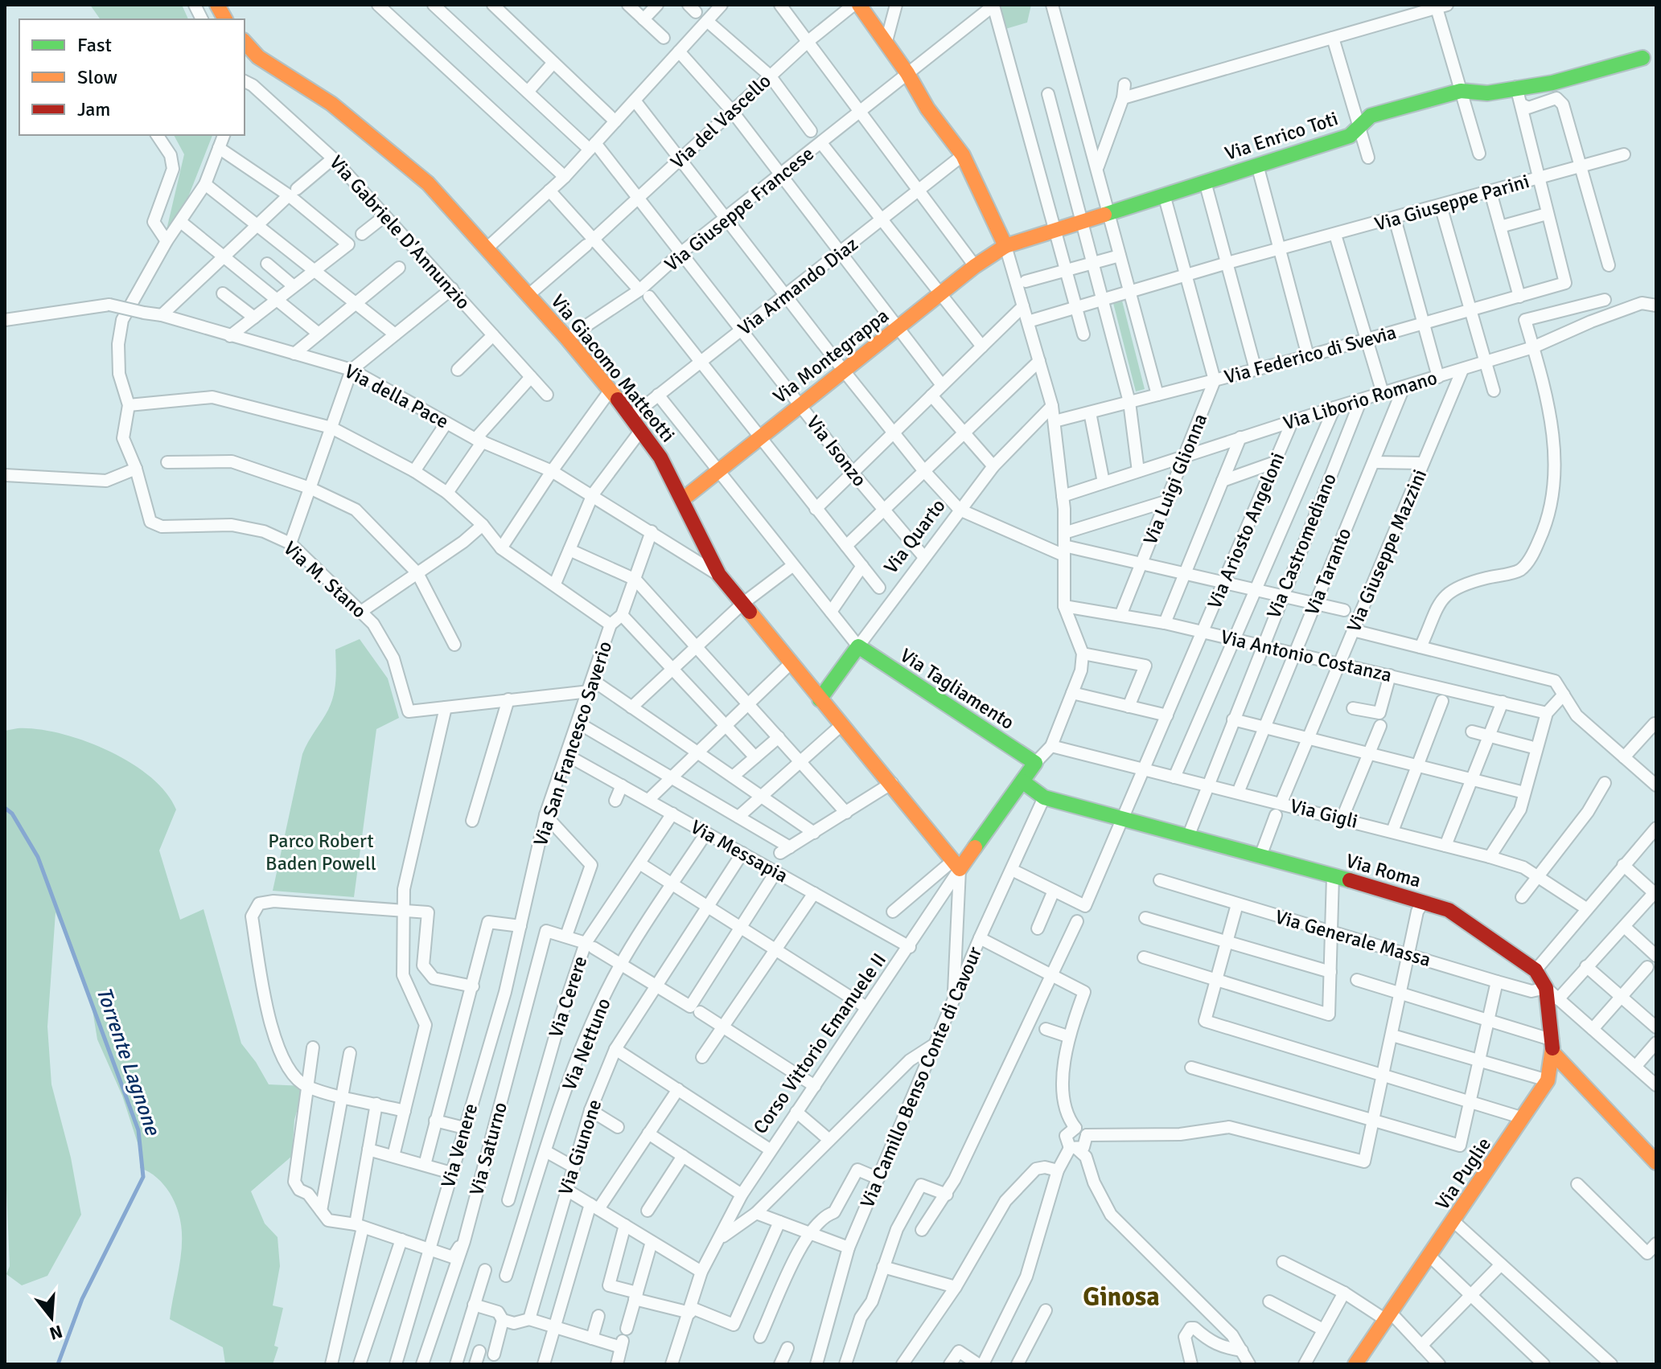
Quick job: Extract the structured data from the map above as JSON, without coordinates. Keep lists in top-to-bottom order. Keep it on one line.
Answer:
{"streets":{"street":["Via del Vascello","Via Enrico Toti","Via Giuseppe Parini","Via Giuseppe Francese","Via Gabriele D'Annunzio","Via Armando Diaz","Via Federico di Svevia","Via Montegrappa","Via Giacomo Matteotti","Via della Pace","Via Liborio Romano","Via Isonzo","Via Luigi Glionna","Via Ariosto Angeloni","Via Quarto","Via Castromediano","Via Giuseppe Mazzini","Via Taranto","Via M. Stano","Via Antonio Costanza","Via Tagliamento","Via San Francesco Saverio","Via Gigli","Via Messapia","Via Roma","Via Generale Massa","Via Cerere","Corso Vittorio Emanuele II","Via Nettuno","Via Camillo Benso Conte di Cavour","Via Venere","Via Giunone","Via Saturno","Via Puglie"]},"crossings":[["Via del Vascello","Via Giacomo Matteotti"],["Via del Vascello","Via Isonzo"],["Via Enrico Toti","Via Montegrappa"],["Via Giuseppe Francese","Via Giacomo Matteotti"],["Via Giuseppe Francese","Via Isonzo"],["Via Armando Diaz","Via Giacomo Matteotti"],["Via Armando Diaz","Via Isonzo"],["Via Federico di Svevia","Via Luigi Glionna"],["Via Montegrappa","Via Giacomo Matteotti"],["Via Montegrappa","Via Isonzo"],["Via Giacomo Matteotti","Via della Pace"],["Via Giacomo Matteotti","Via Quarto"],["Via Giacomo Matteotti","Corso Vittorio Emanuele II"],["Via della Pace","Via San Francesco Saverio"],["Via Liborio Romano","Via Luigi Glionna"],["Via Liborio Romano","Via Ariosto Angeloni"],["Via Liborio Romano","Via Castromediano"],["Via Liborio Romano","Via Giuseppe Mazzini"],["Via Liborio Romano","Via Taranto"],["Via Isonzo","Via Quarto"],["Via Luigi Glionna","Via Antonio Costanza"],["Via Ariosto Angeloni","Via Antonio Costanza"],["Via Ariosto Angeloni","Via Gigli"],["Via Ariosto Angeloni","Via Roma"],["Via Quarto","Via Tagliamento"],["Via Castromediano","Via Antonio Costanza"],["Via Castromediano","Via Gigli"],["Via Castromediano","Via Roma"],["Via Giuseppe Mazzini","Via Antonio Costanza"],["Via Giuseppe Mazzini","Via Gigli"],["Via Taranto","Via Antonio Costanza"],["Via Taranto","Via Gigli"],["Via Tagliamento","Corso Vittorio Emanuele II"],["Via San Francesco Saverio","Via Messapia"],["Via San Francesco Saverio","Via Venere"],["Via Messapia","Via Cerere"],["Via Messapia","Corso Vittorio Emanuele II"],["Via Messapia","Via Nettuno"],["Via Messapia","Via Giunone"],["Via Roma","Via Generale Massa"],["Via Roma","Via Camillo Benso Conte di Cavour"],["Via Roma","Via Puglie"],["Via Generale Massa","Via Puglie"]],"districts":["Ginosa"],"water":["Torrente Lagnone"],"parks":["Parco Robert Baden Powell"],"legend":["Fast","Slow","Jam"],"north":"bottom"}
